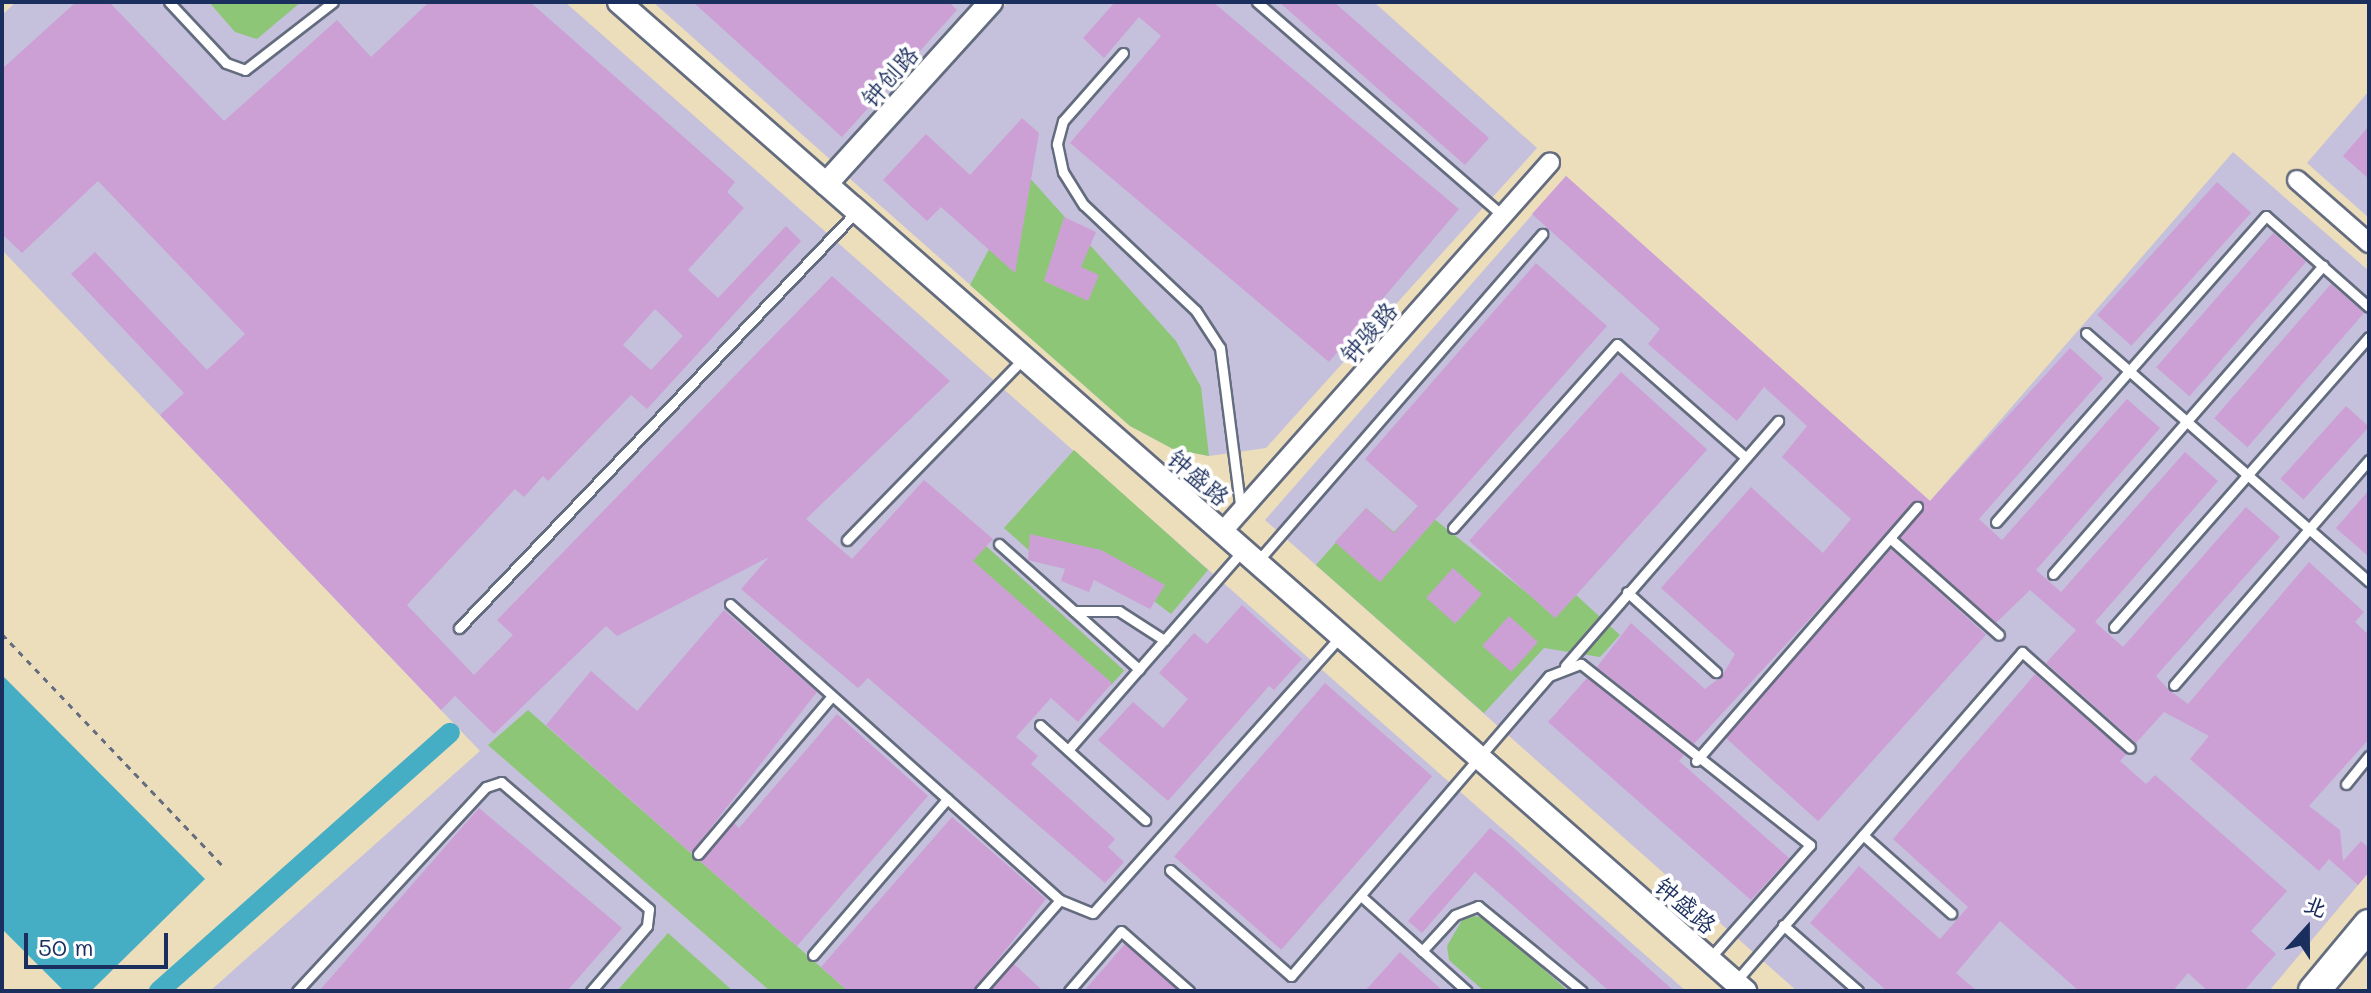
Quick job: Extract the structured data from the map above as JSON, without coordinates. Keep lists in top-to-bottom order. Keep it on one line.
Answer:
{"streets":{"street":["钟创路","钟骏路","钟盛路"]},"crossings":[["钟创路","钟盛路"],["钟骏路","钟盛路"]],"scale_bar":"50 m","north":"top"}
